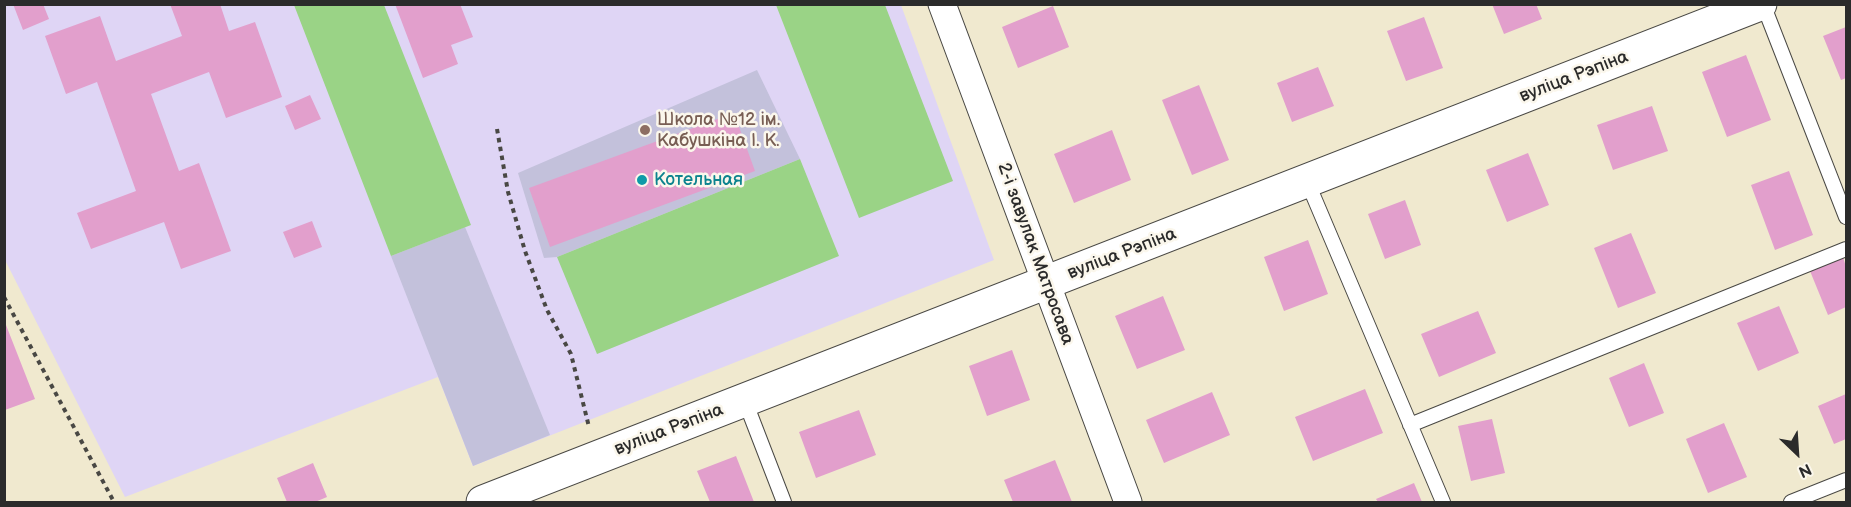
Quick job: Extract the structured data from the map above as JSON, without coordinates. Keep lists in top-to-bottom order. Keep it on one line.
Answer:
{"streets":{"street":["вуліца Рэпіна","2-і завулак Матросава"]},"crossings":[["вуліца Рэпіна","2-і завулак Матросава"]],"places":["Школа №12 ім. Кабушкіна І. К.","Котельная"],"north":"bottom right"}
